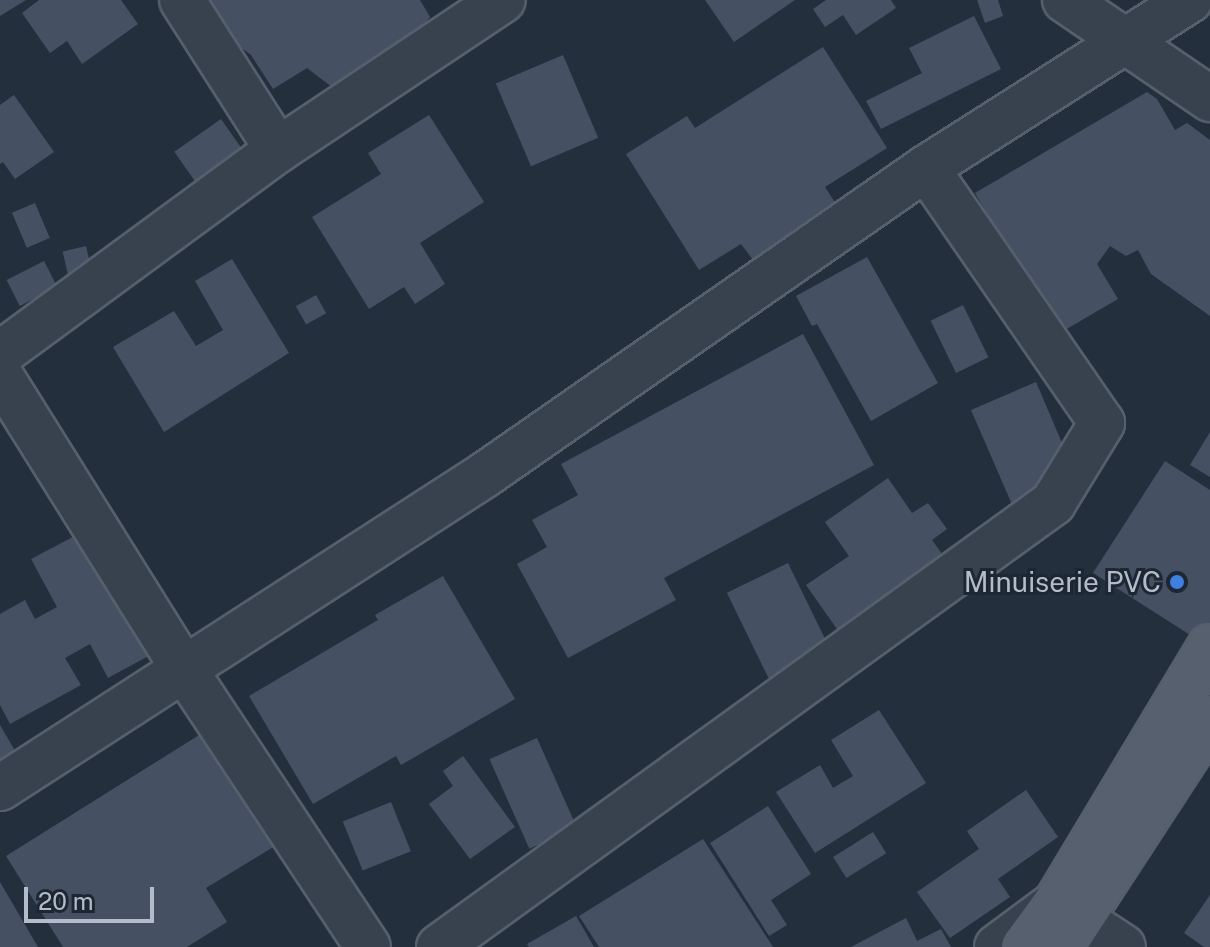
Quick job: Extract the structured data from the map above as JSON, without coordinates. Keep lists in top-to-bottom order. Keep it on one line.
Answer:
{"places":["Minuiserie PVC"],"scale_bar":"20 m"}
